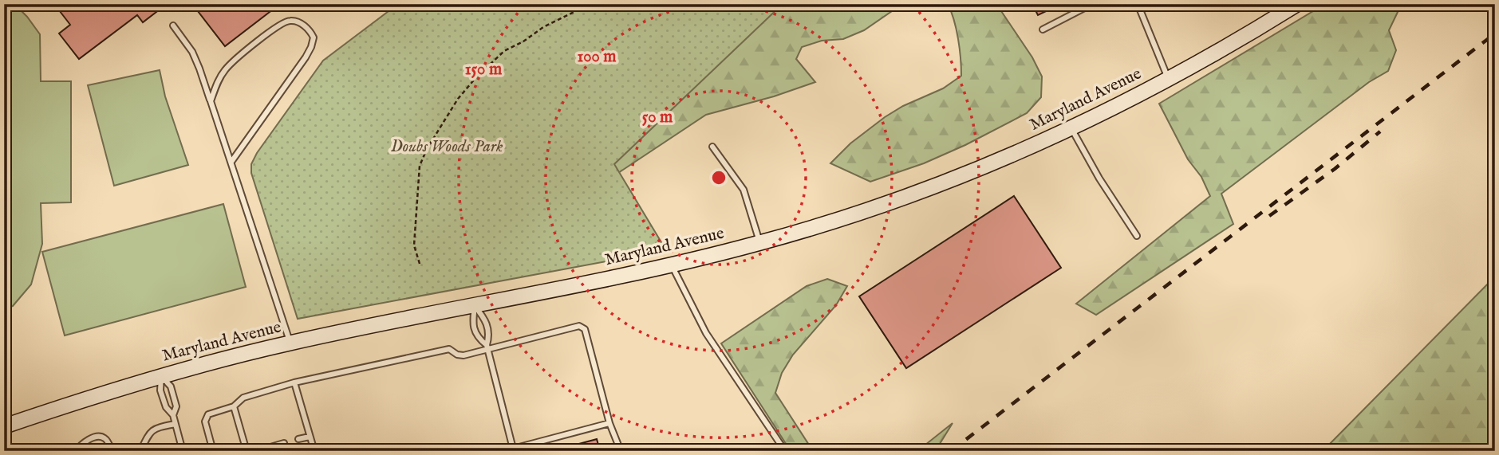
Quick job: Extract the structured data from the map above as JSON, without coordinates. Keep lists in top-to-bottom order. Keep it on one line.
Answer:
{"streets":{"main road":["Maryland Avenue"]},"parks":["Doubs Woods Park"],"rings":["100 m","150 m","50 m"]}
